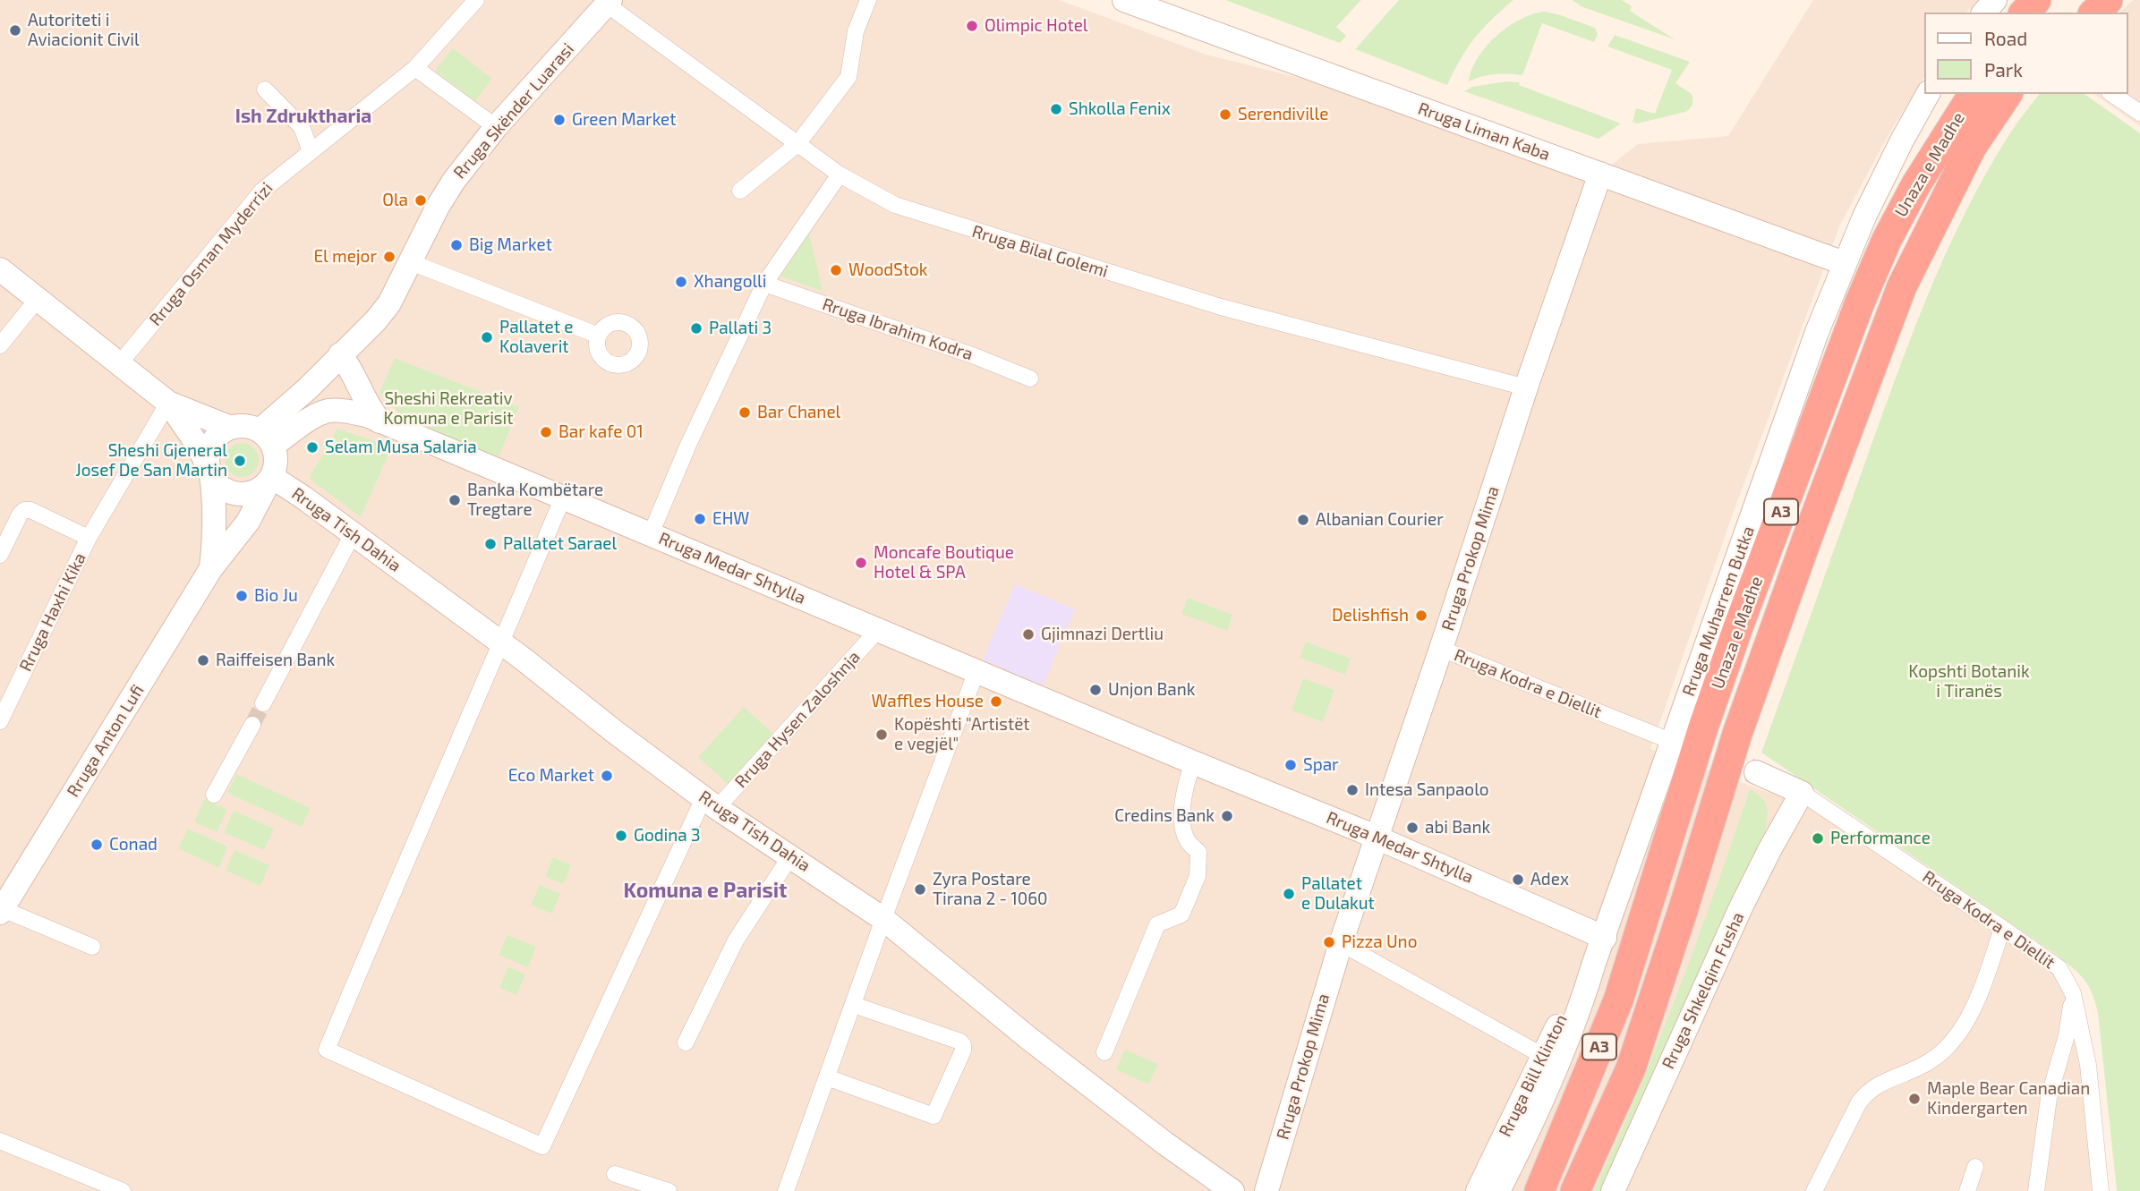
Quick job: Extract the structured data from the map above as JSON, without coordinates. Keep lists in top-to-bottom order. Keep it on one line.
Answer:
{"streets":{"highway":["Unaza e Madhe","A3"],"street":["Rruga Skënder Luarasi","Rruga Liman Kaba","Rruga Bilal Golemi","Rruga Osman Myderrizi","Rruga Ibrahim Kodra","Rruga Tish Dahia","Rruga Prokop Mima","Rruga Medar Shtylla","Rruga Muharrem Butka","Rruga Haxhi Kika","Rruga Kodra e Diellit","Rruga Hysen Zaloshnja","Rruga Anton Lufi","Rruga Shkelqim Fusha","Rruga Bill Klinton"]},"crossings":[["Rruga Skënder Luarasi","Rruga Bilal Golemi"],["Rruga Skënder Luarasi","Rruga Tish Dahia"],["Rruga Skënder Luarasi","Rruga Medar Shtylla"],["Rruga Skënder Luarasi","Rruga Anton Lufi"],["Rruga Liman Kaba","Rruga Prokop Mima"],["Rruga Liman Kaba","Rruga Muharrem Butka"],["Rruga Bilal Golemi","Rruga Prokop Mima"],["Rruga Tish Dahia","Rruga Medar Shtylla"],["Rruga Tish Dahia","Rruga Hysen Zaloshnja"],["Rruga Tish Dahia","Rruga Anton Lufi"],["Rruga Prokop Mima","Rruga Medar Shtylla"],["Rruga Prokop Mima","Rruga Kodra e Diellit"],["Rruga Medar Shtylla","Rruga Muharrem Butka"],["Rruga Medar Shtylla","Rruga Hysen Zaloshnja"],["Rruga Medar Shtylla","Rruga Anton Lufi"],["Rruga Muharrem Butka","Rruga Kodra e Diellit"],["Rruga Muharrem Butka","Rruga Bill Klinton"],["Rruga Kodra e Diellit","Rruga Shkelqim Fusha"]],"districts":["Ish Zdruktharia","Komuna e Parisit"],"parks":["Sheshi Rekreativ Komuna e Parisit","Kopshti Botanik i Tiranës"],"places":["Olimpic Hotel","Autoriteti i Aviacionit Civil","Shkolla Fenix","Serendiville","Green Market","Ola","Big Market","El mejor","WoodStok","Xhangolli","Pallati 3","Pallatet e Kolaverit","Bar Chanel","Bar kafe 01","Selam Musa Salaria","Sheshi Gjeneral Josef De San Martin","Banka Kombëtare Tregtare","EHW","Albanian Courier","Pallatet Sarael","Moncafe Boutique Hotel & SPA","Bio Ju","Delishfish","Gjimnazi Dertliu","Raiffeisen Bank","Unjon Bank","Waffles House","Kopështi \"Artistët e vegjël\"","Spar","Eco Market","Intesa Sanpaolo","Credins Bank","abi Bank","Godina 3","Performance","Conad","Adex","Zyra Postare Tirana 2 - 1060","Pallatet e Dulakut","Pizza Uno","Maple Bear Canadian Kindergarten"],"legend":["Road","Park"]}
